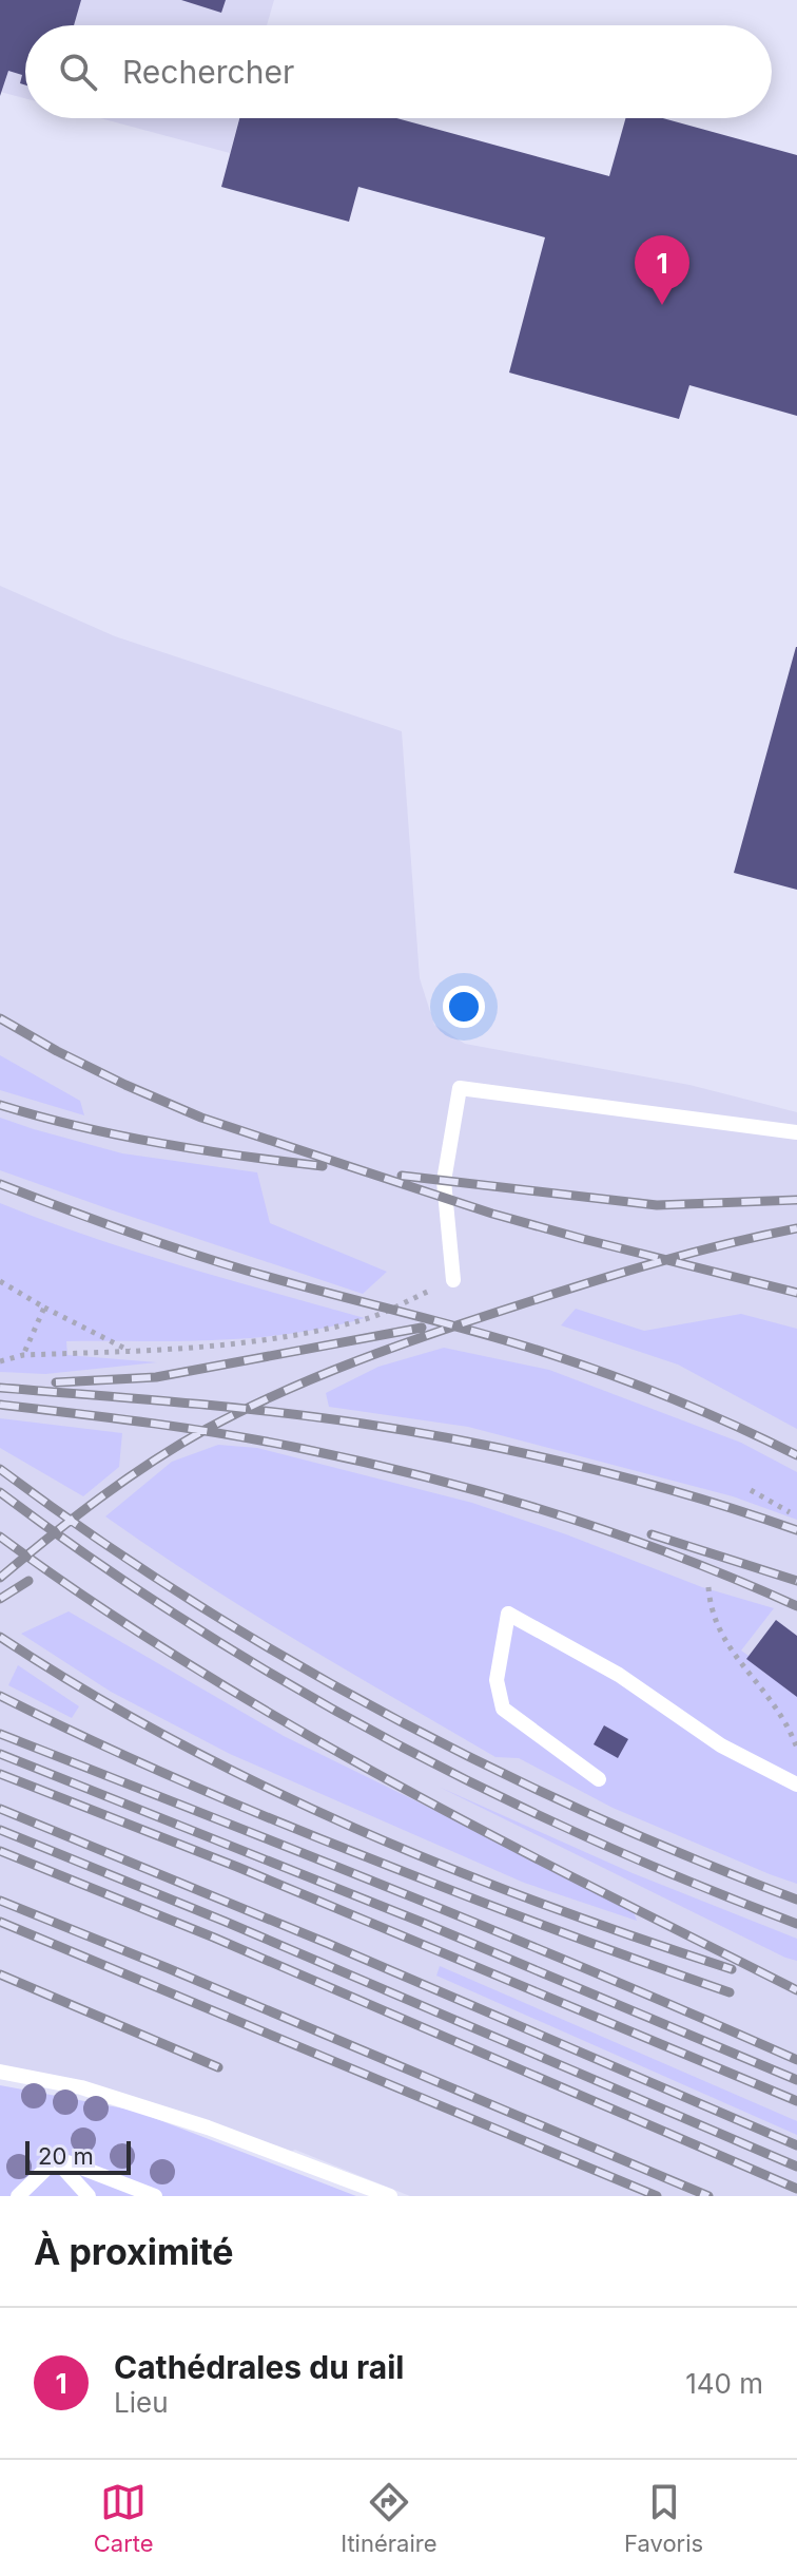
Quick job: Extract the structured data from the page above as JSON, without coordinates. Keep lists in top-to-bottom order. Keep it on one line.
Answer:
{"scale_bar":"20 m","page":{"search":"Rechercher","pins":"1","scale":"20 m","heading":"À proximité","list":[{"mark":"1","name":"Cathédrales du rail","note":"Lieu","value":"140 m"}],"nav":["Carte","Itinéraire","Favoris"]}}
